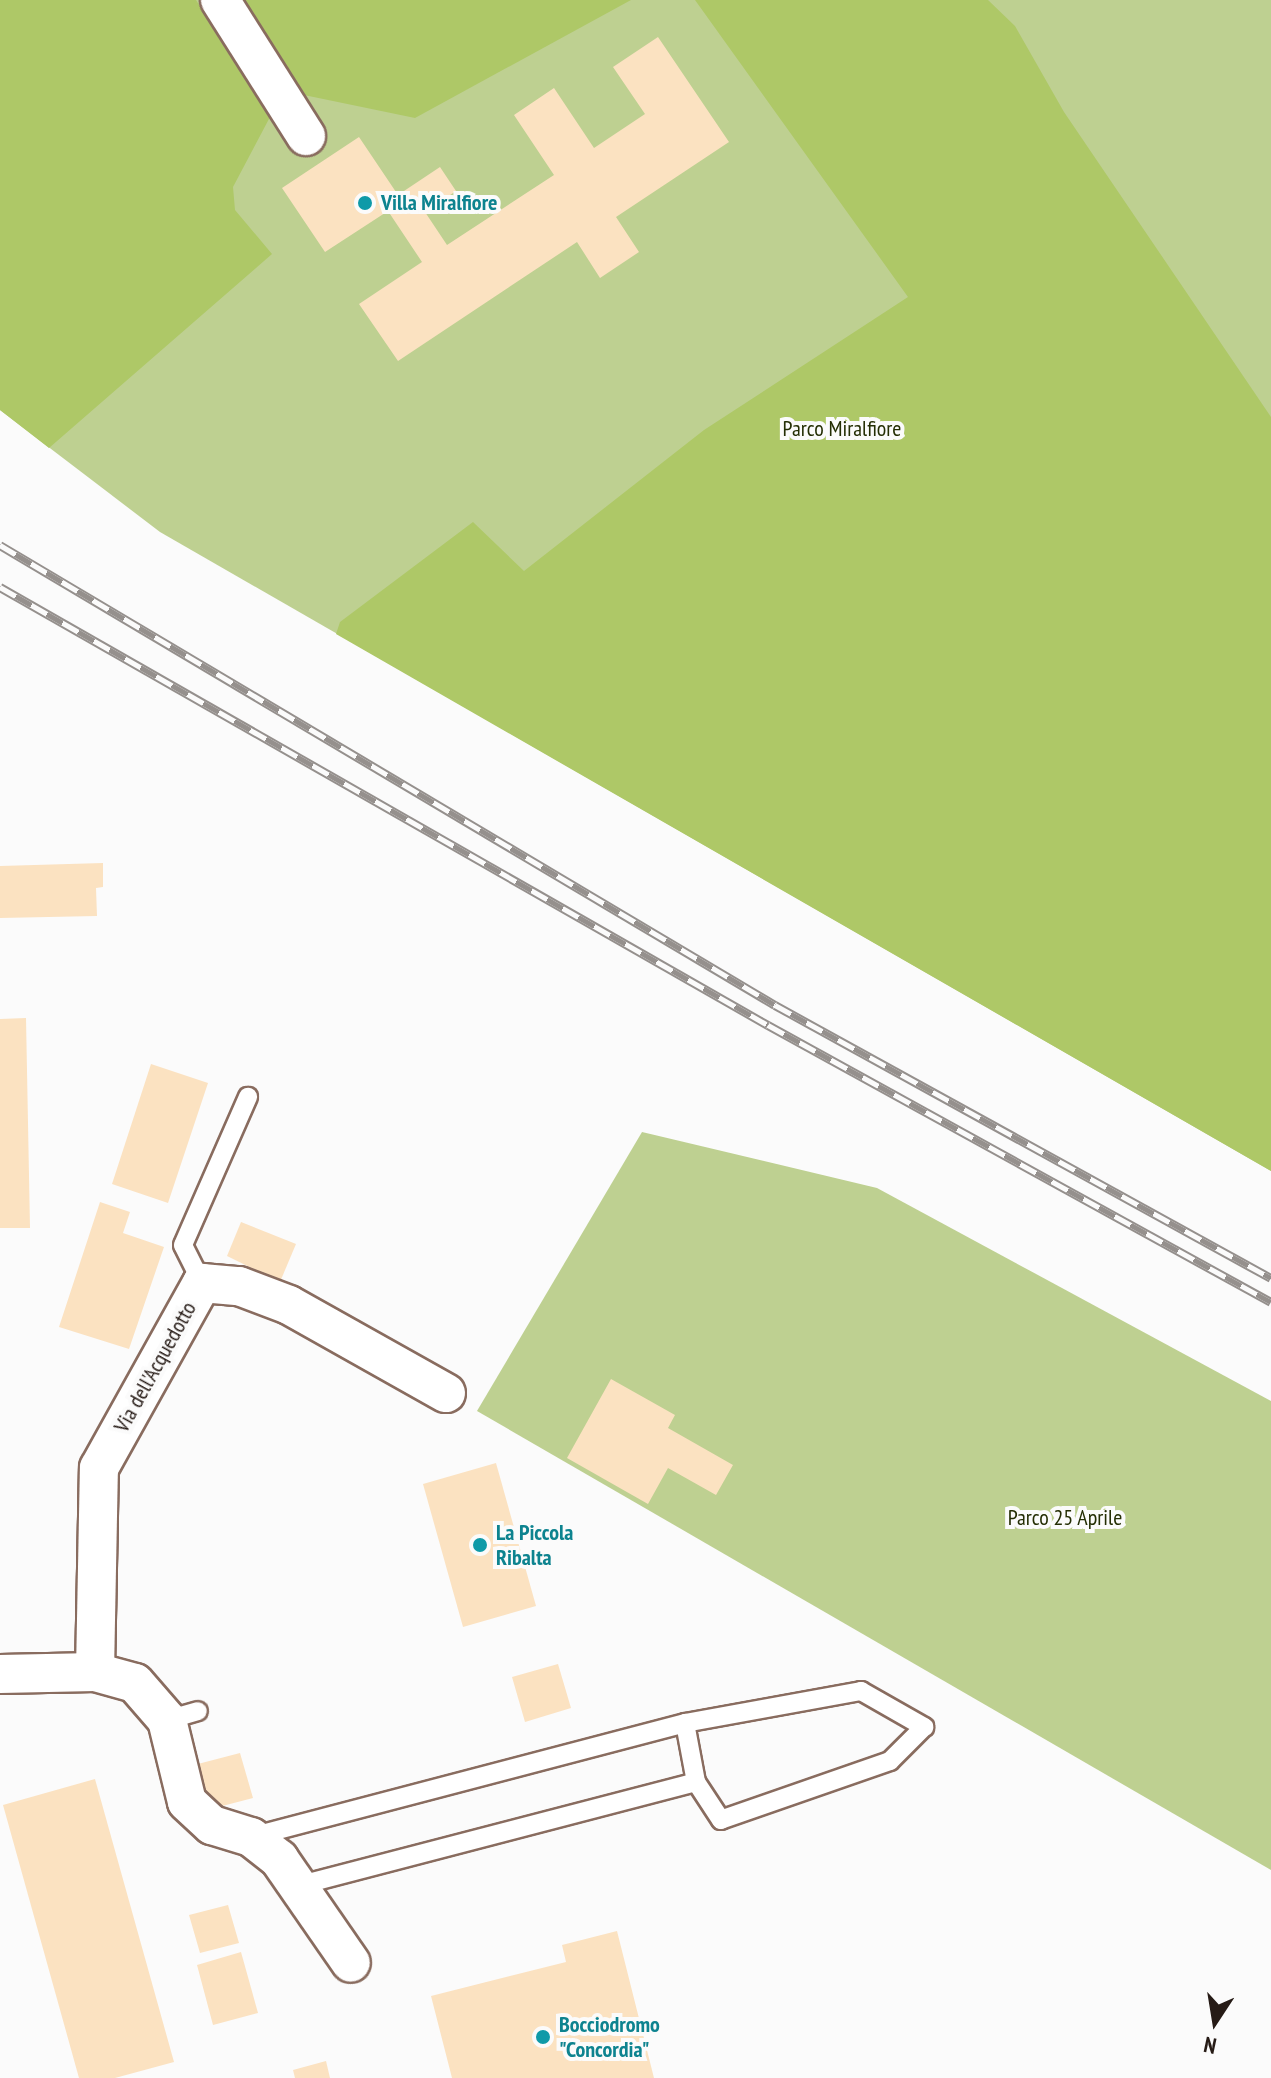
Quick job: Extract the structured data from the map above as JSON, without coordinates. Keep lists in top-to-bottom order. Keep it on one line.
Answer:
{"streets":{"street":["Via dell'Acquedotto"]},"parks":["Parco Miralfiore","Parco 25 Aprile"],"places":["Villa Miralfiore","La Piccola Ribalta","Bocciodromo \"Concordia\""],"north":"bottom"}
